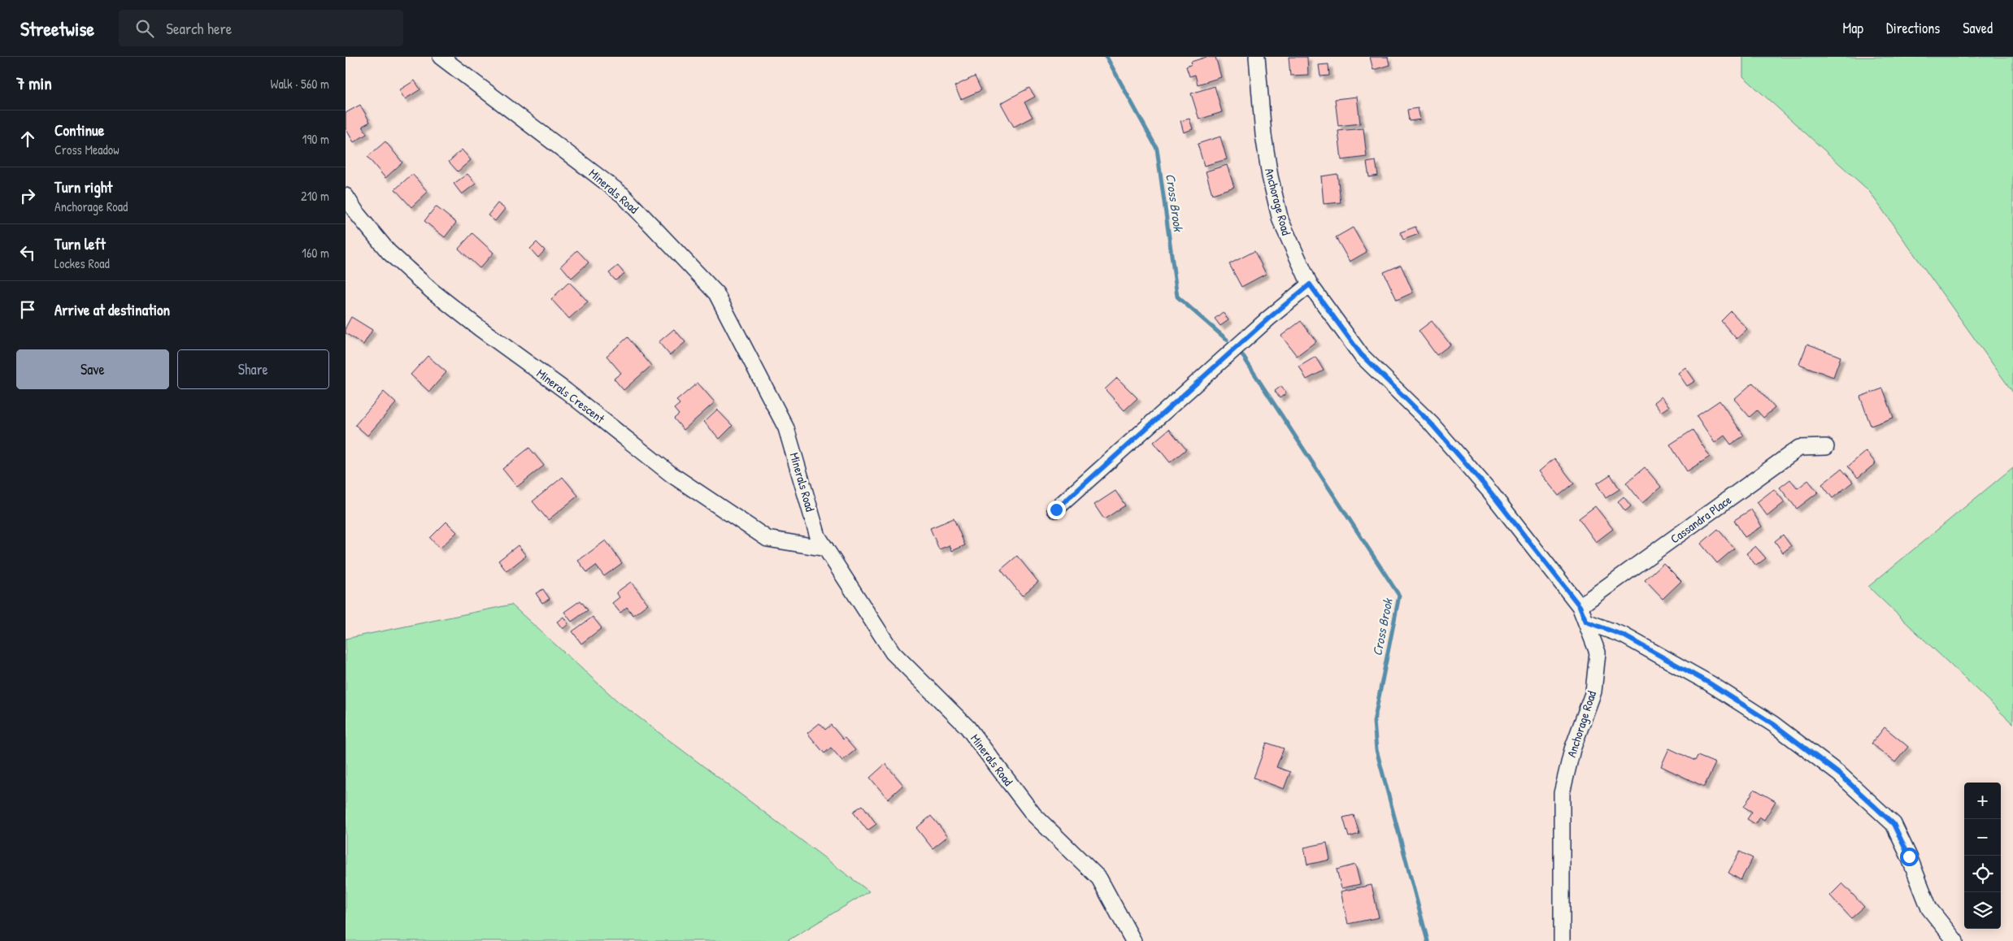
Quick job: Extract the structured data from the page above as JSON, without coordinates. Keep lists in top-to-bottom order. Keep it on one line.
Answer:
{"streets":{"street":["Minerals Road","Anchorage Road","Minerals Crescent","Cassandra Place"]},"crossings":[["Minerals Road","Minerals Crescent"],["Anchorage Road","Cassandra Place"]],"water":["Cross Brook"],"page":{"header":"Streetwise","search":"Search here","nav":["Map","Directions","Saved"],"heading":["7 min","Walk · 560 m"],"list":[["Continue","Cross Meadow","190 m"],["Turn right","Anchorage Road","210 m"],["Turn left","Lockes Road","160 m"],"Arrive at destination"],"buttons":["Save","Share"],"map_buttons":["+","−"]}}
